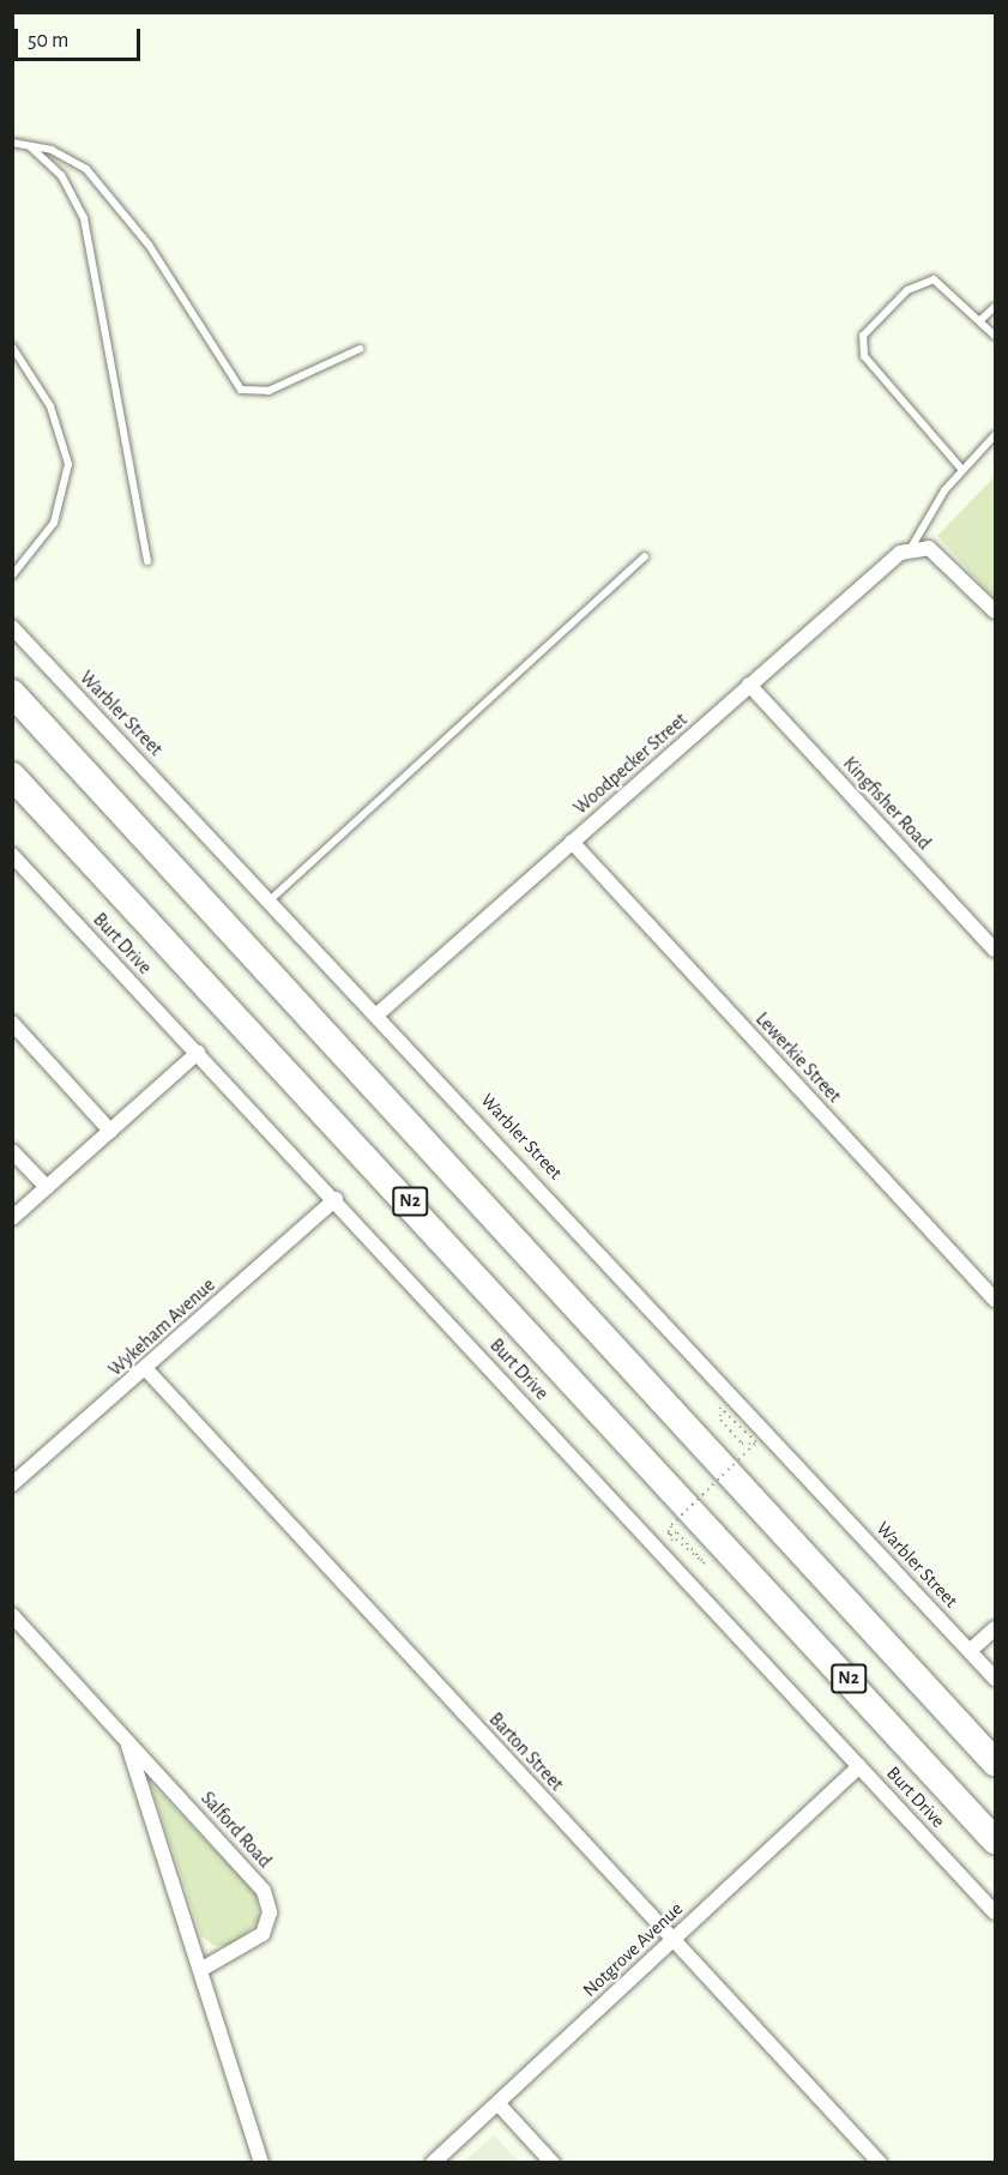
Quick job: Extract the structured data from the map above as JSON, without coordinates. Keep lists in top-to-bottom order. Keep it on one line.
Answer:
{"streets":{"highway":["N2"],"street":["Warbler Street","Woodpecker Street","Kingfisher Road","Burt Drive","Lewerkie Street","Wykeham Avenue","Barton Street","Salford Road","Notgrove Avenue"]},"crossings":[["Warbler Street","Woodpecker Street"],["Woodpecker Street","Kingfisher Road"],["Woodpecker Street","Lewerkie Street"],["Burt Drive","Wykeham Avenue"],["Burt Drive","Notgrove Avenue"],["Wykeham Avenue","Barton Street"],["Barton Street","Notgrove Avenue"]],"scale_bar":"50 m"}
